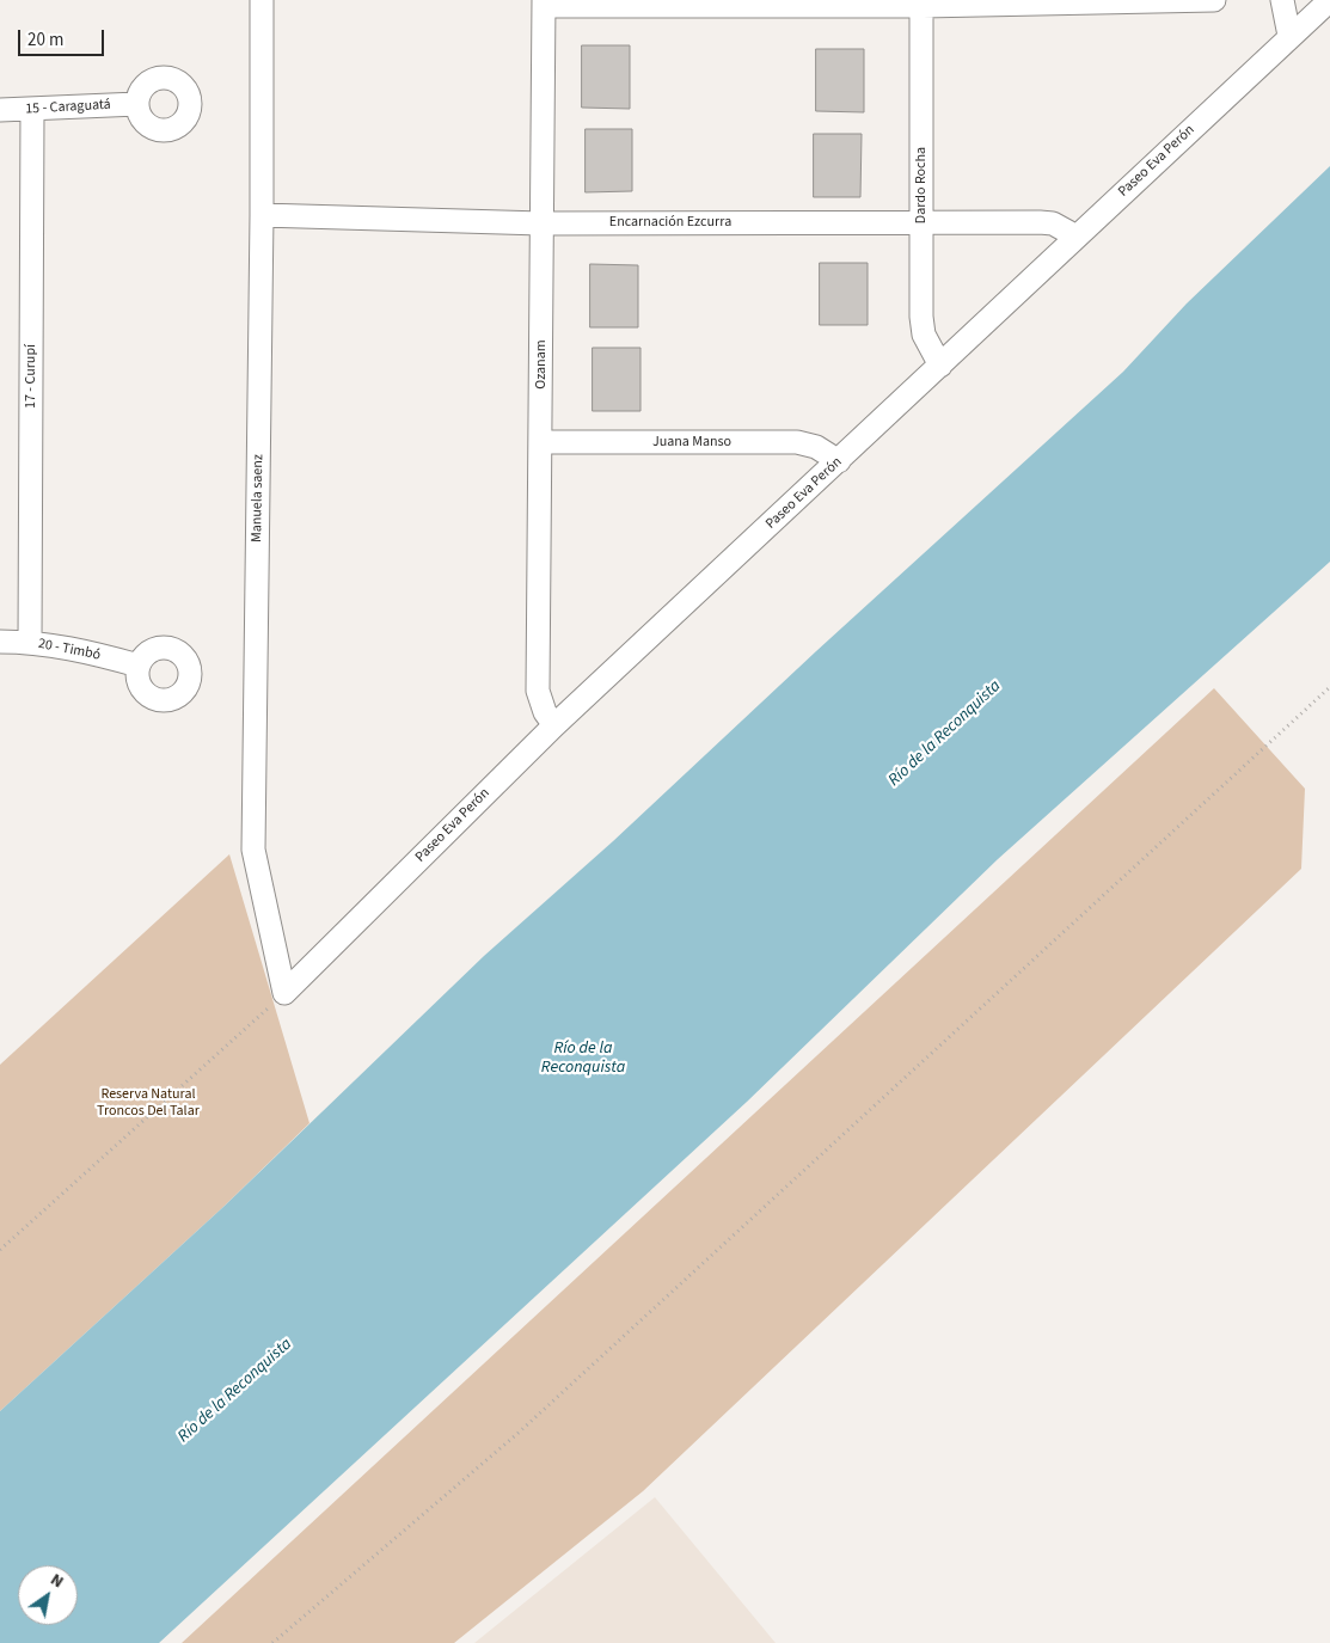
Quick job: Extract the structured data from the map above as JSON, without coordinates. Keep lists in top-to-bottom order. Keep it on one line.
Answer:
{"streets":{"street":["15 - Caraguatá","Paseo Eva Perón","Dardo Rocha","Encarnación Ezcurra","Ozanam","17 - Curupí","Juana Manso","Manuela saenz","20 - Timbó"]},"crossings":[["15 - Caraguatá","17 - Curupí"],["Paseo Eva Perón","Dardo Rocha"],["Paseo Eva Perón","Encarnación Ezcurra"],["Paseo Eva Perón","Ozanam"],["Paseo Eva Perón","Juana Manso"],["Paseo Eva Perón","Manuela saenz"],["Dardo Rocha","Encarnación Ezcurra"],["Encarnación Ezcurra","Ozanam"],["Encarnación Ezcurra","Manuela saenz"],["Ozanam","Juana Manso"],["17 - Curupí","20 - Timbó"]],"water":["Río de la Reconquista"],"parks":["Reserva Natural Troncos Del Talar"],"scale_bar":"20 m","north":"top right"}
